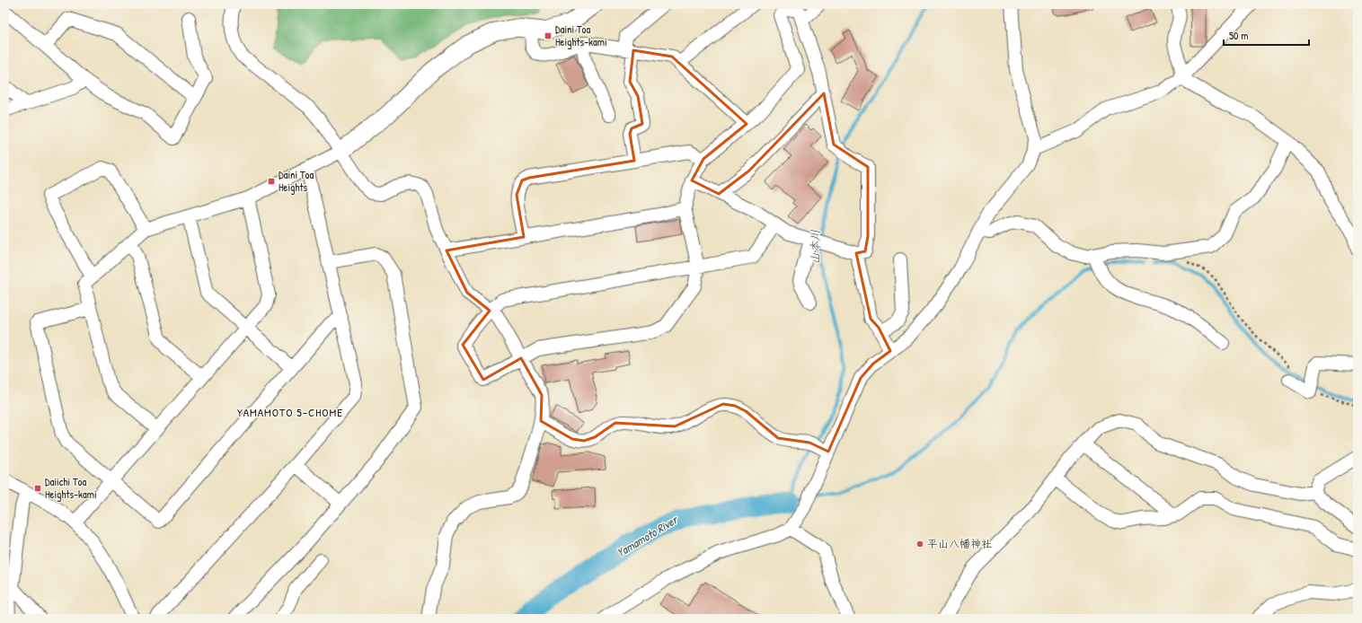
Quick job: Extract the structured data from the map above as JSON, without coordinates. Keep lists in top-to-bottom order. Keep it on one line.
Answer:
{"districts":["YAMAMOTO 5-CHOME"],"water":["山本川","Yamamoto River"],"places":{"transit":["Daini Toa Heights-kami","Daini Toa Heights","Daiichi Toa Heights-kami"],"other":["平山八幡神社"]},"scale_bar":"50 m"}
